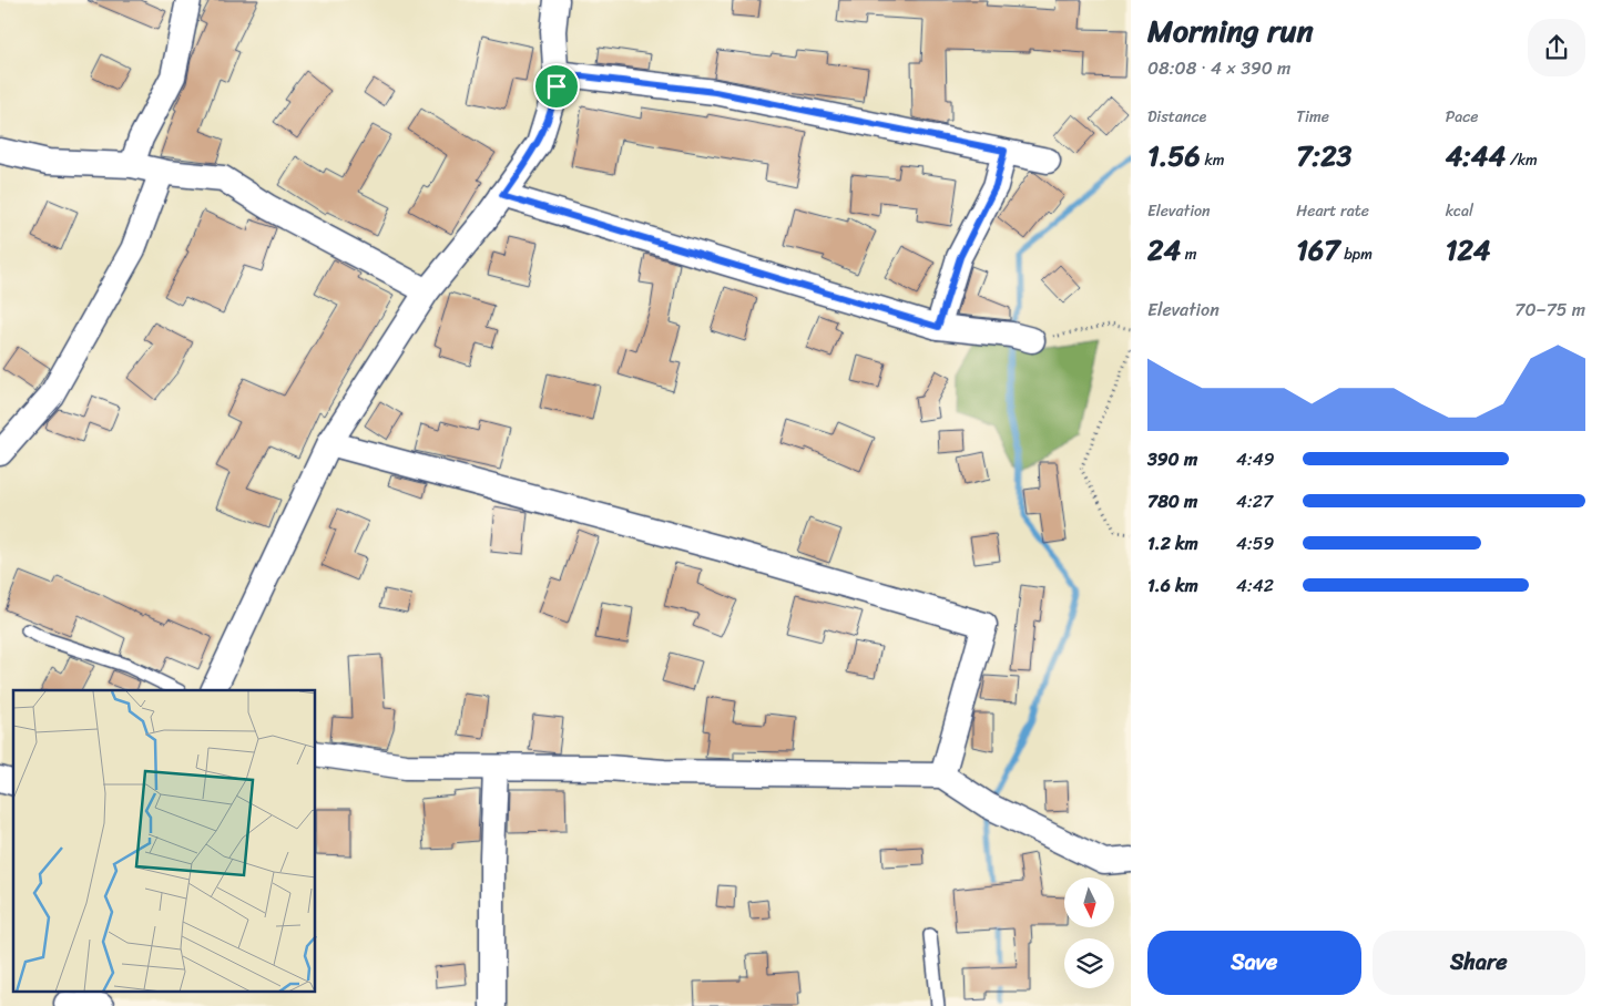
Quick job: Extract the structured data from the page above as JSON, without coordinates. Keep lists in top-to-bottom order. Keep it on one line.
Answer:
{"north":"bottom","page":{"heading":["Morning run","08:08 · 4 × 390 m"],"stats":[["Distance","1.56 km"],["Time","7:23"],["Pace","4:44 /km"],["Elevation","24 m"],["Heart rate","167 bpm"],["kcal","124"]],"chart":["Elevation","70–75 m"],"list":[{"name":"390 m","note":"4:49"},{"name":"780 m","note":"4:27"},{"name":"1.2 km","note":"4:59"},{"name":"1.6 km","note":"4:42"}],"buttons":["Save","Share"]}}
